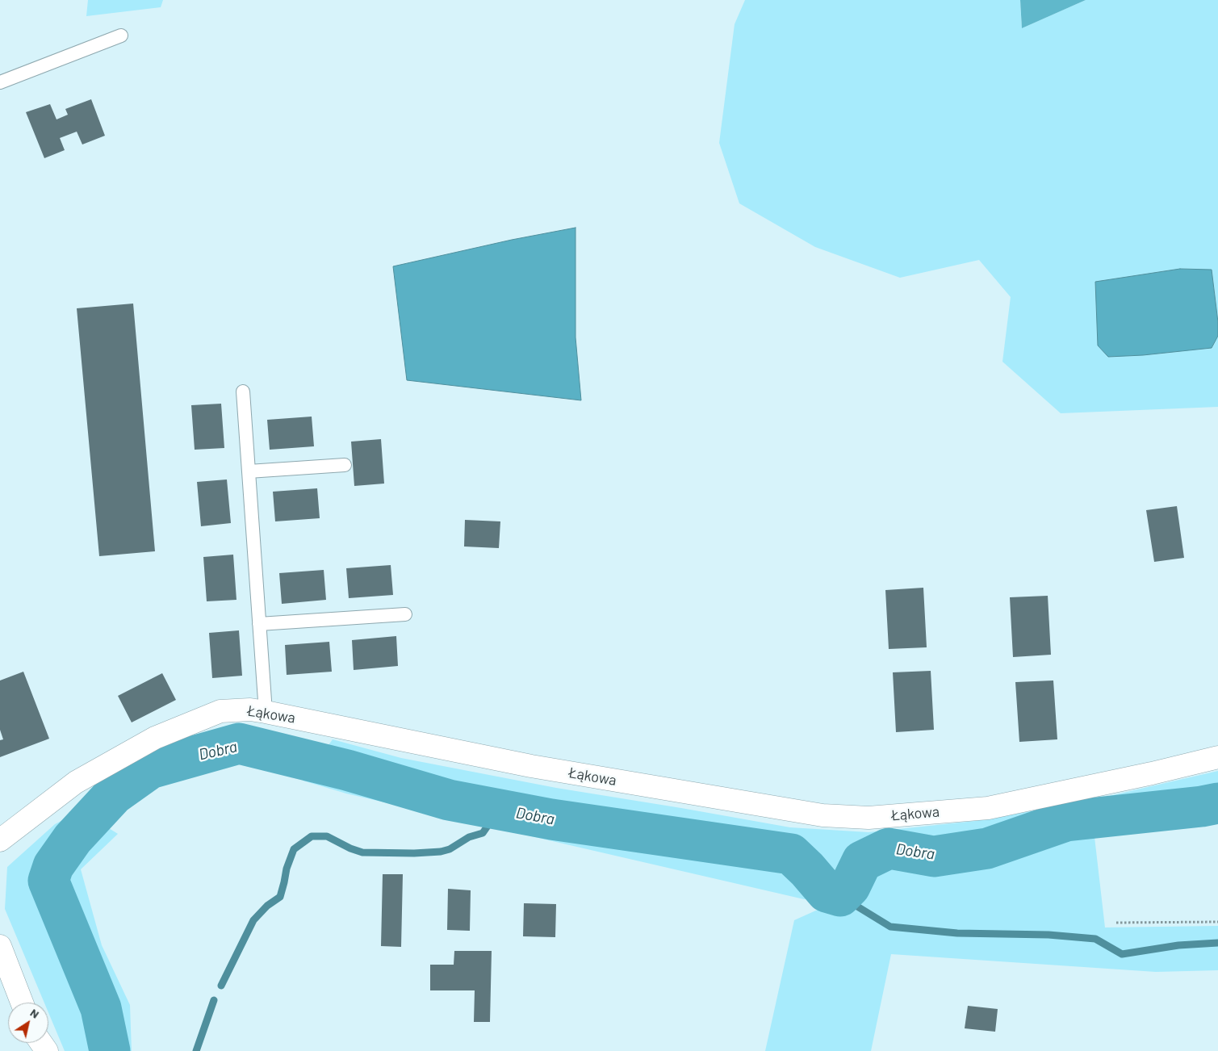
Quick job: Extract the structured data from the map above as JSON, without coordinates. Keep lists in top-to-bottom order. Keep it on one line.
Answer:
{"streets":{"street":["Łąkowa"]},"water":["Dobra"],"north":"top right"}
